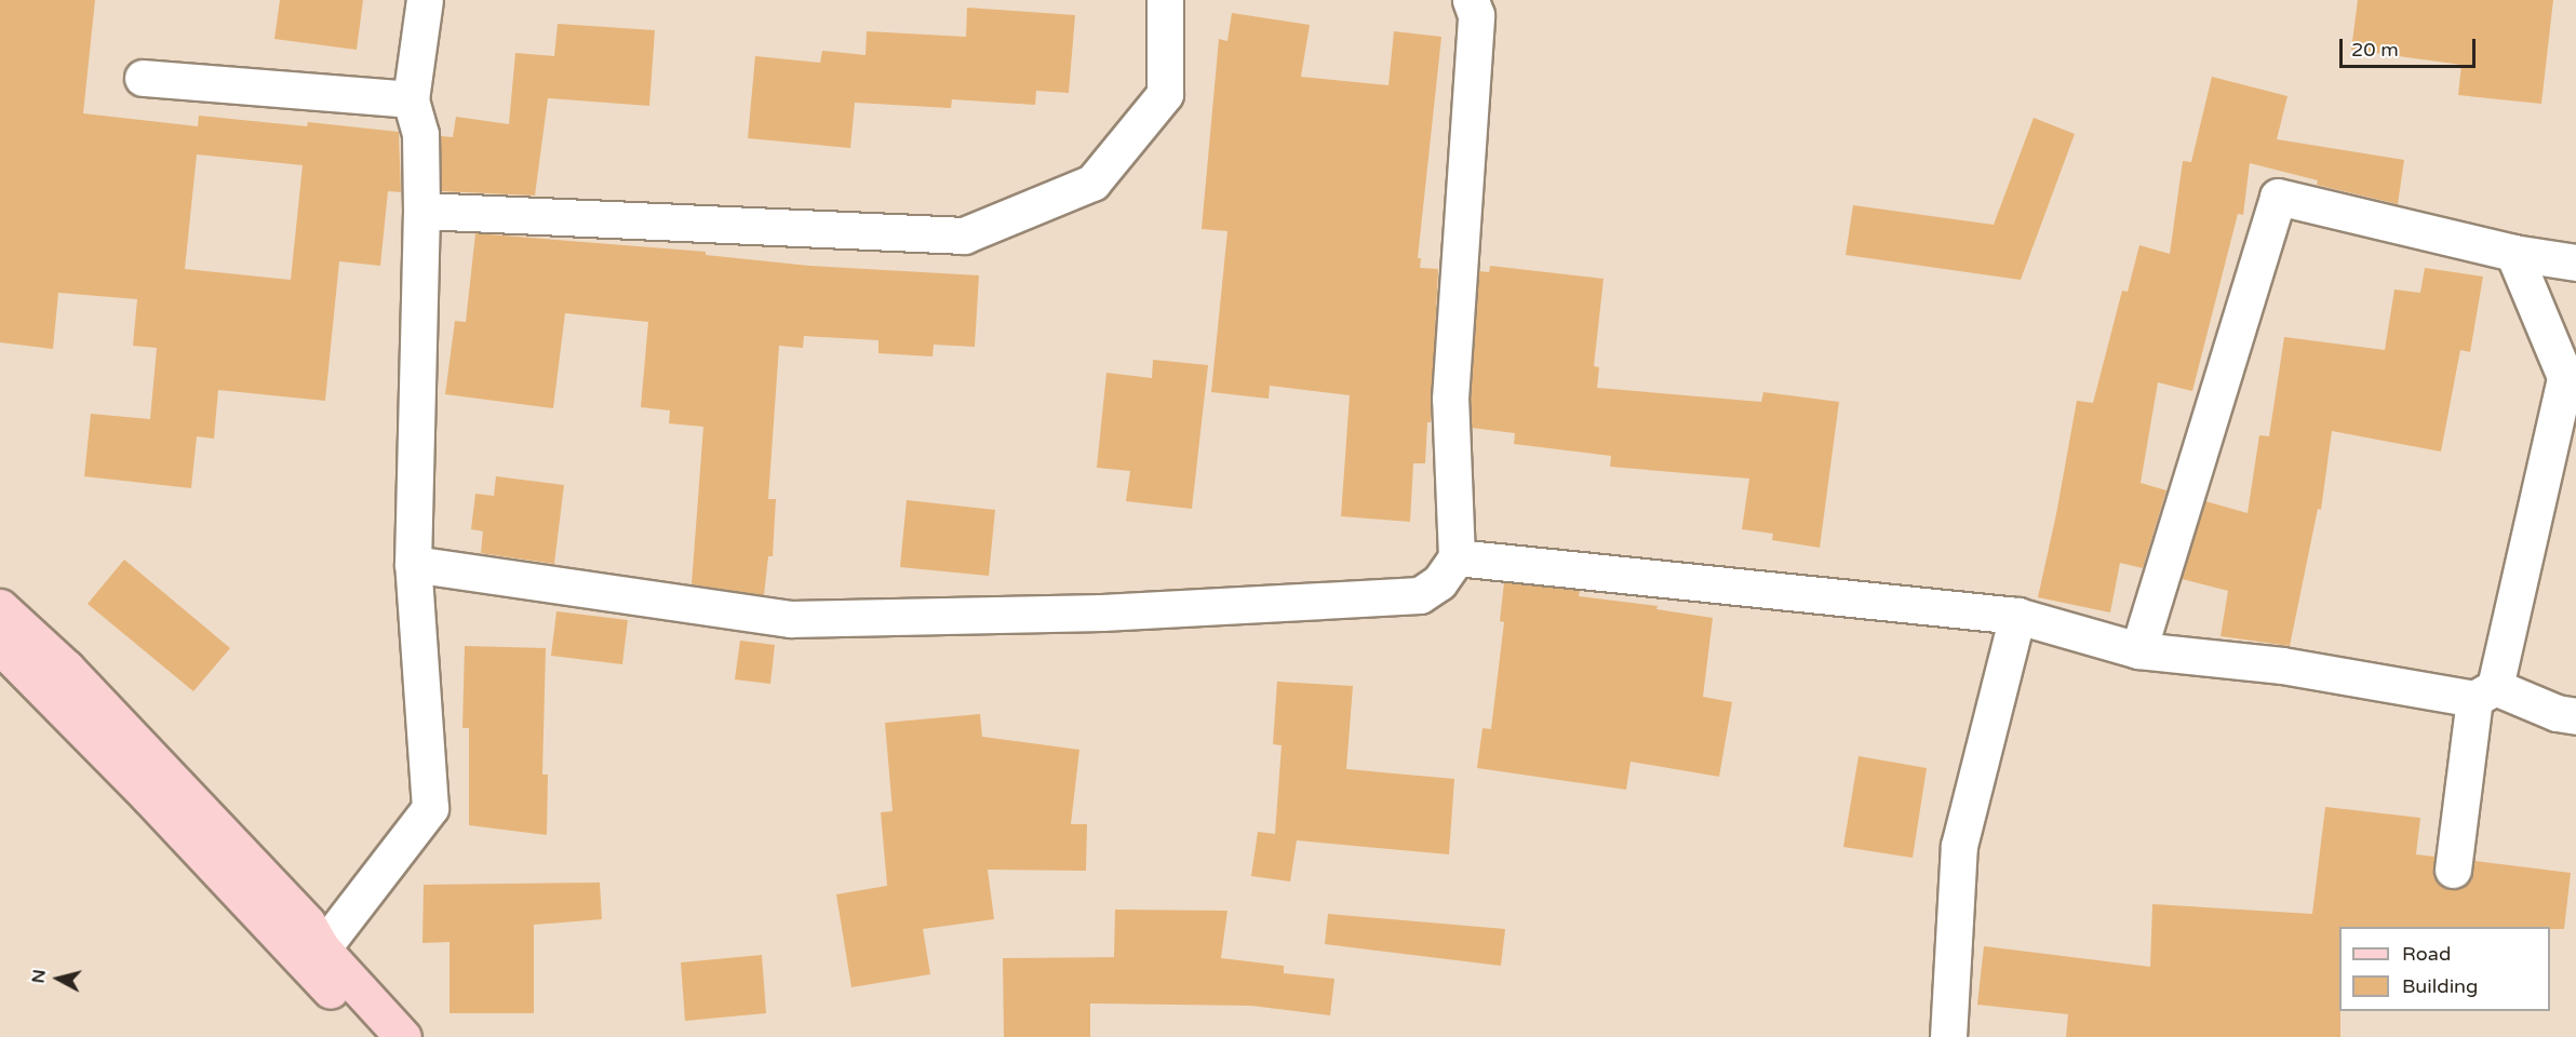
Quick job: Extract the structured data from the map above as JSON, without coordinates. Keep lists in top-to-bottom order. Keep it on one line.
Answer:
{"legend":["Road","Building"],"scale_bar":"20 m","north":"left"}
